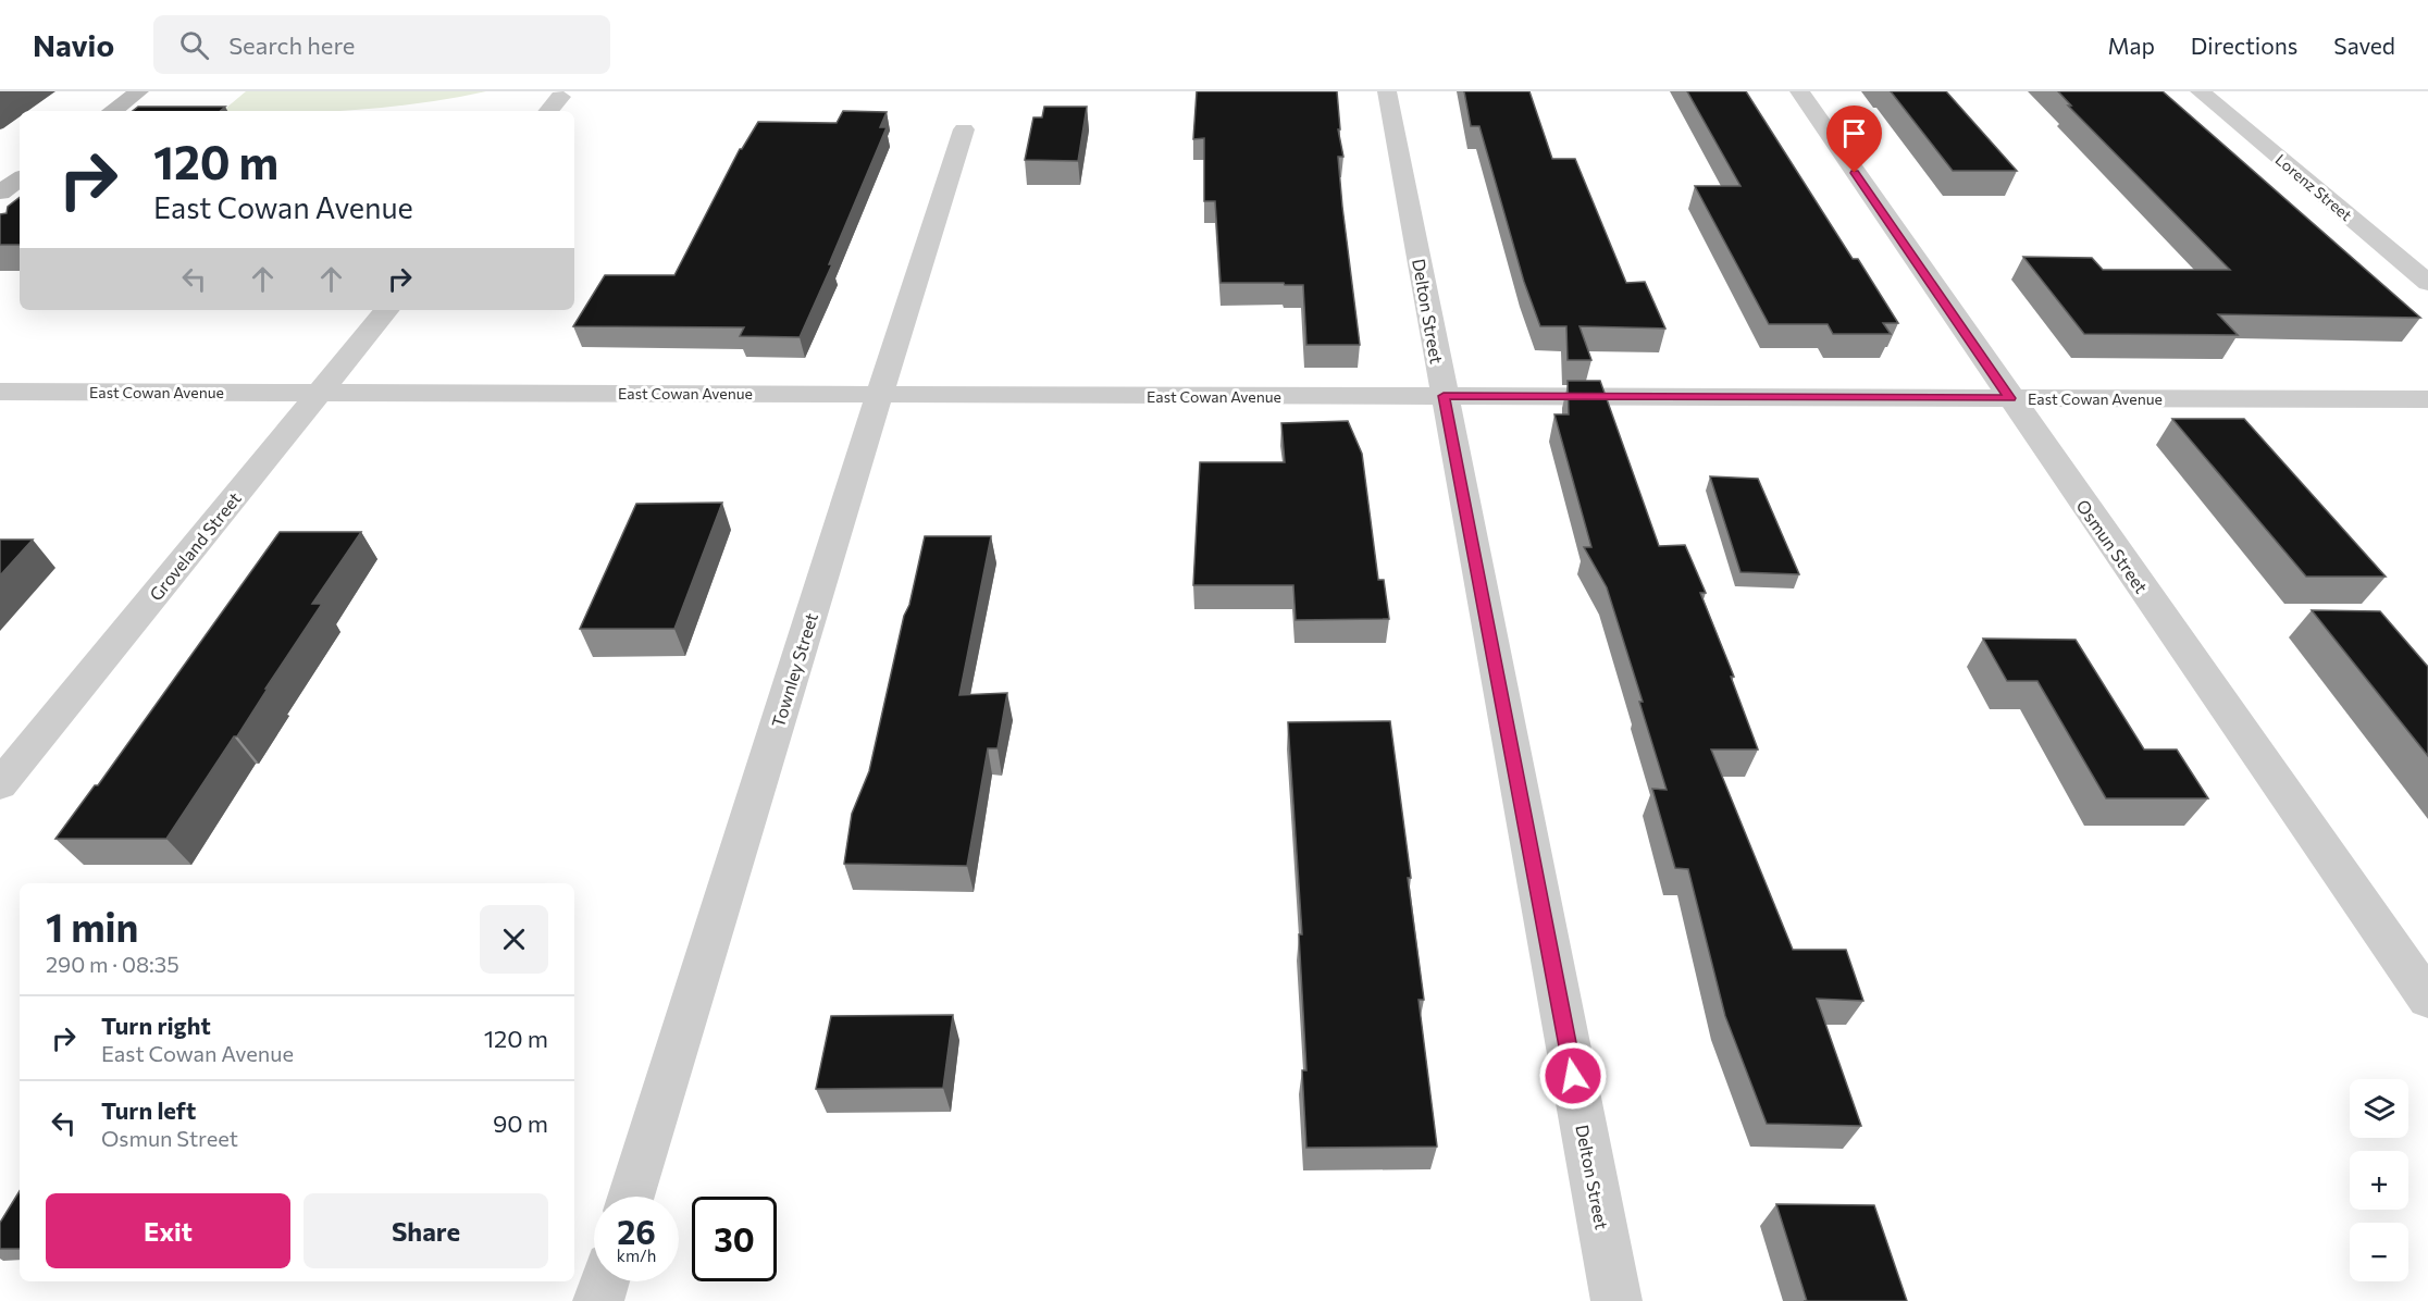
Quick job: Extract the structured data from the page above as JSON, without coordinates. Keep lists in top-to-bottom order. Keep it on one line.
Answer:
{"streets":{"street":["Lorenz Street","Delton Street","East Cowan Avenue","Groveland Street","Osmun Street","Townley Street"]},"crossings":[["Delton Street","East Cowan Avenue"],["East Cowan Avenue","Groveland Street"],["East Cowan Avenue","Osmun Street"],["East Cowan Avenue","Townley Street"]],"page":{"header":"Navio","search":"Search here","nav":["Map","Directions","Saved"],"turn":["120 m","East Cowan Avenue"],"heading":["1 min","290 m · 08:35"],"list":[{"name":"Turn right","note":"East Cowan Avenue","value":"120 m"},{"name":"Turn left","note":"Osmun Street","value":"90 m"}],"map_buttons":["+","−"],"buttons":["Exit","Share"],"speed":"26 km/h","limit":"30"}}
